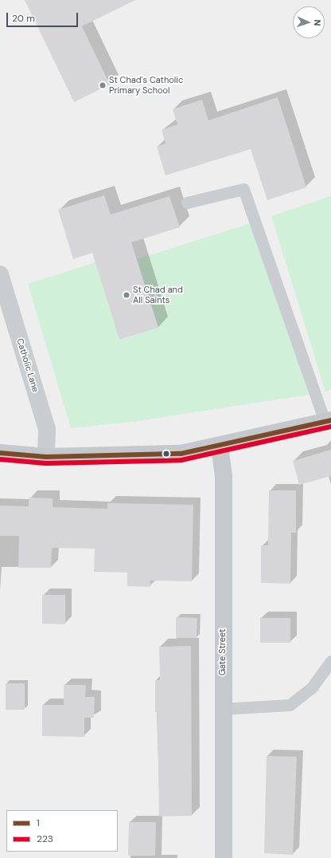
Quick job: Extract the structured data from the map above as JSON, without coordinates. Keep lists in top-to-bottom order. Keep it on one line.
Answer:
{"streets":{"main road":["Gate Street"],"street":["Catholic Lane"]},"places":["St Chad's Catholic Primary School","St Chad and All Saints"],"lines":["transit line 1","transit line 223"],"legend":["1","223"],"scale_bar":"20 m","north":"right"}
